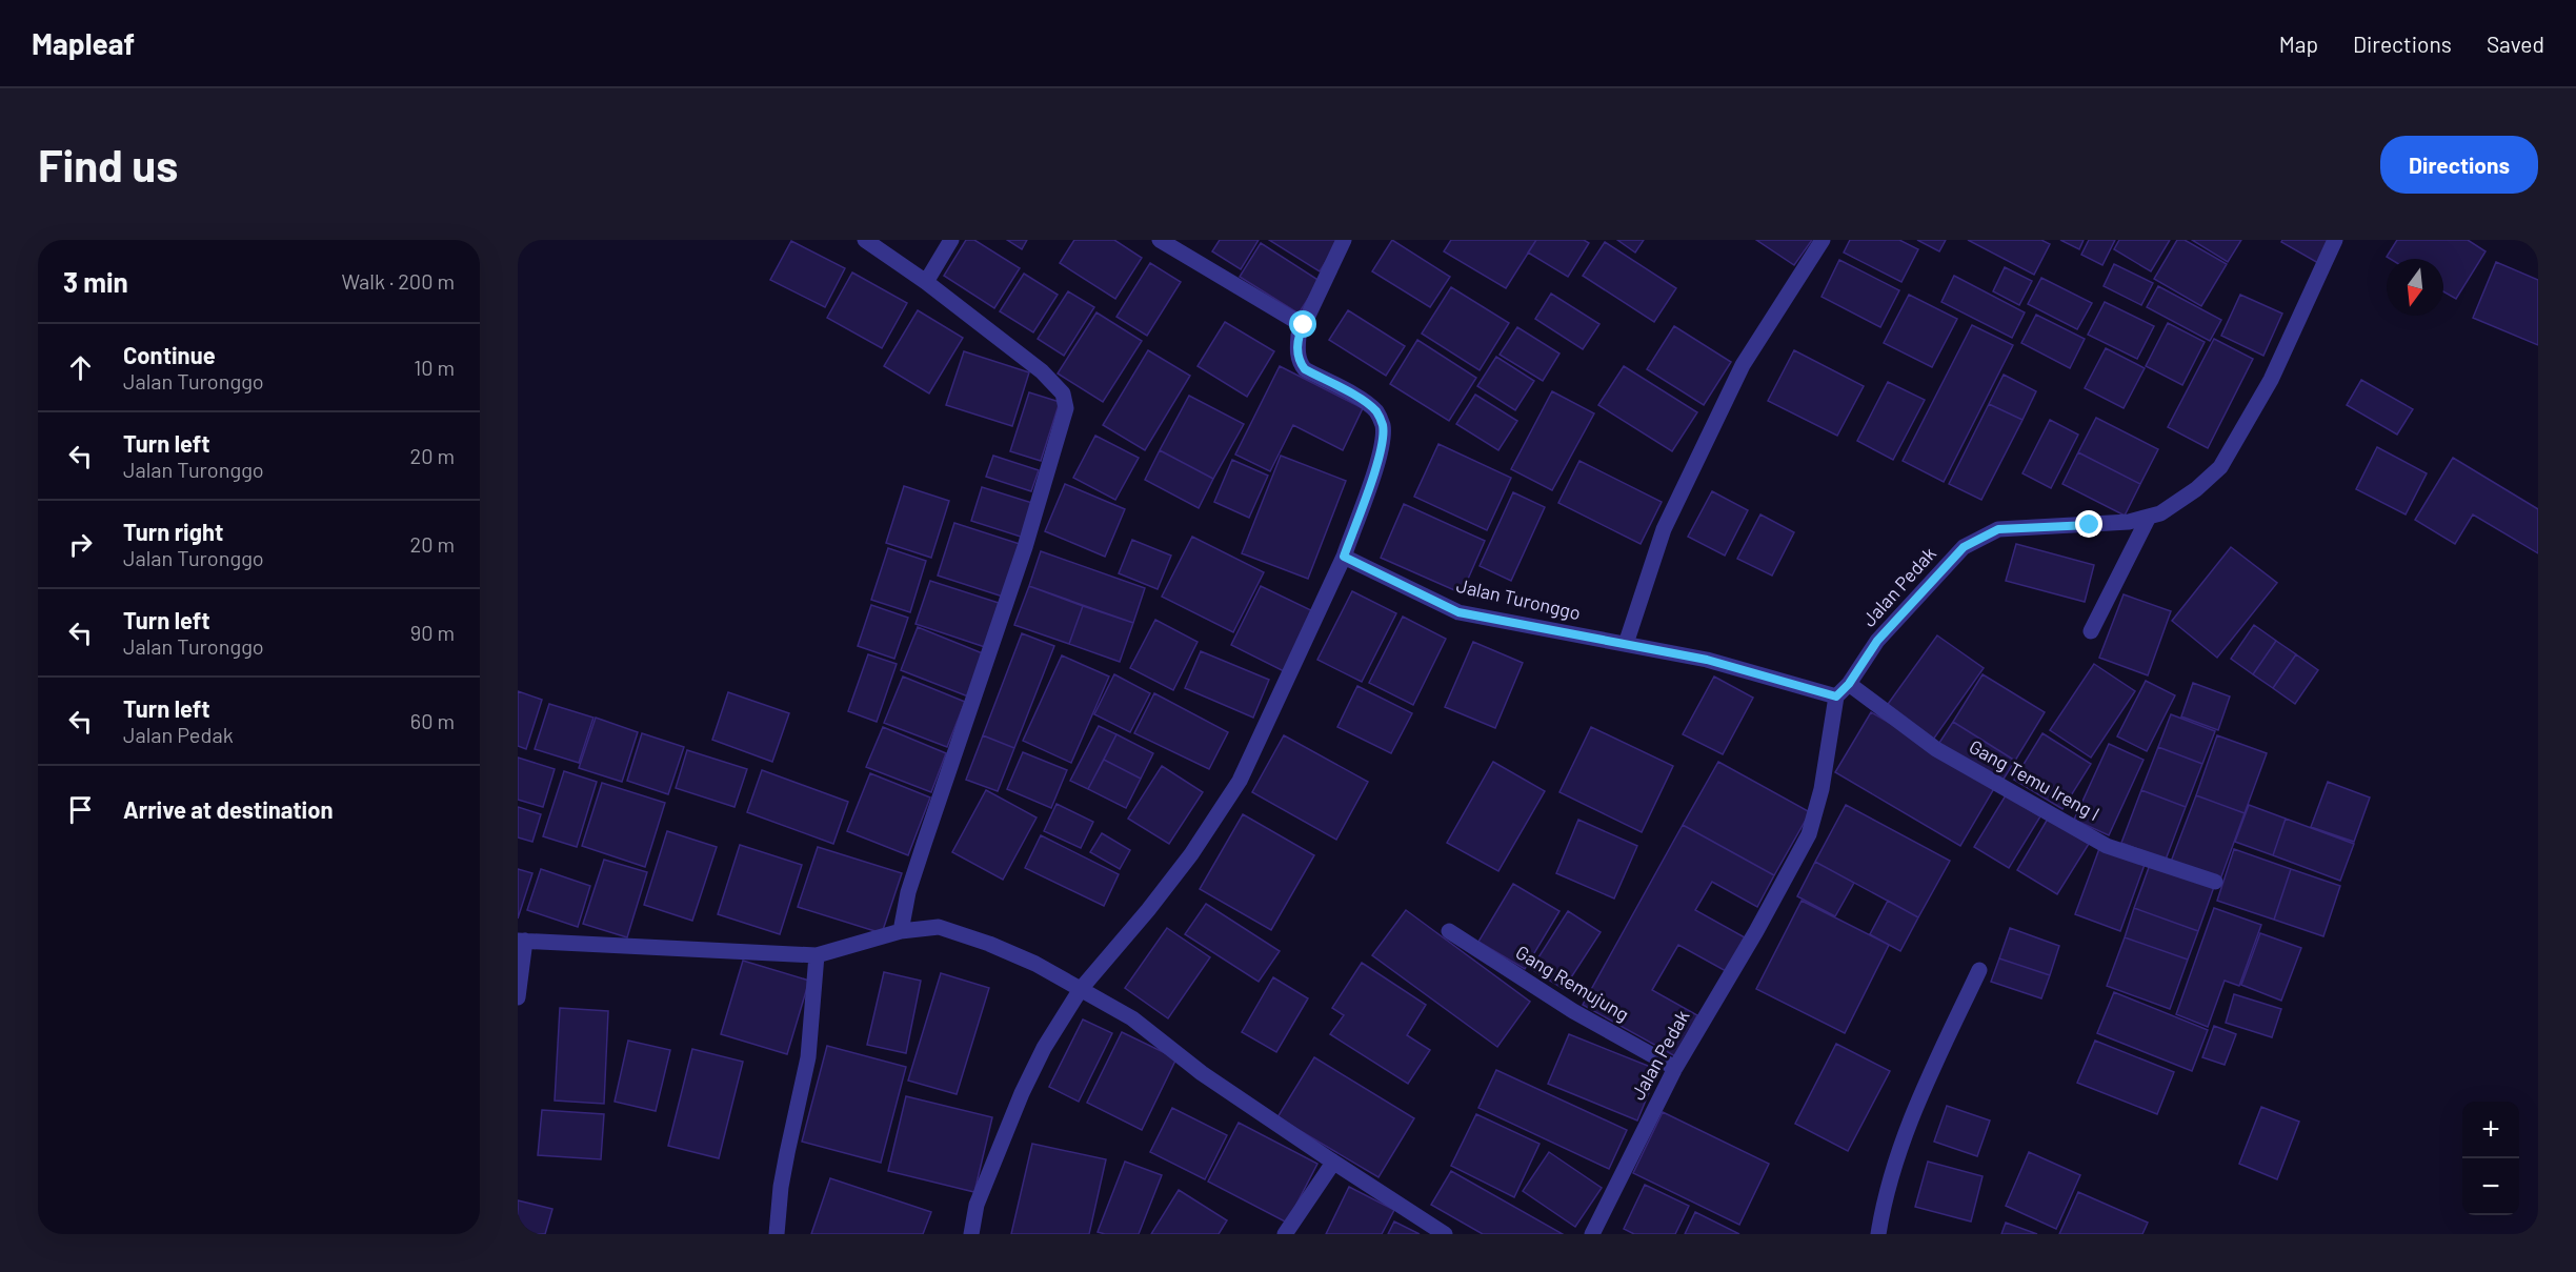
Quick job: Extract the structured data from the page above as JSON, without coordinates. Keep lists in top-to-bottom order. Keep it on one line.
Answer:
{"streets":{"street":["Jalan Pedak","Jalan Turonggo","Gang Temu Ireng I","Gang Remujung"]},"crossings":[["Jalan Pedak","Jalan Turonggo"],["Jalan Pedak","Gang Temu Ireng I"],["Jalan Pedak","Gang Remujung"]],"north":"bottom","page":{"header":"Mapleaf","nav":["Map","Directions","Saved"],"buttons":"Directions","title":"Find us","heading":["3 min","Walk · 200 m"],"list":[["Continue","Jalan Turonggo","10 m"],["Turn left","Jalan Turonggo","20 m"],["Turn right","Jalan Turonggo","20 m"],["Turn left","Jalan Turonggo","90 m"],["Turn left","Jalan Pedak","60 m"],"Arrive at destination"],"map_buttons":["+","−"]}}
